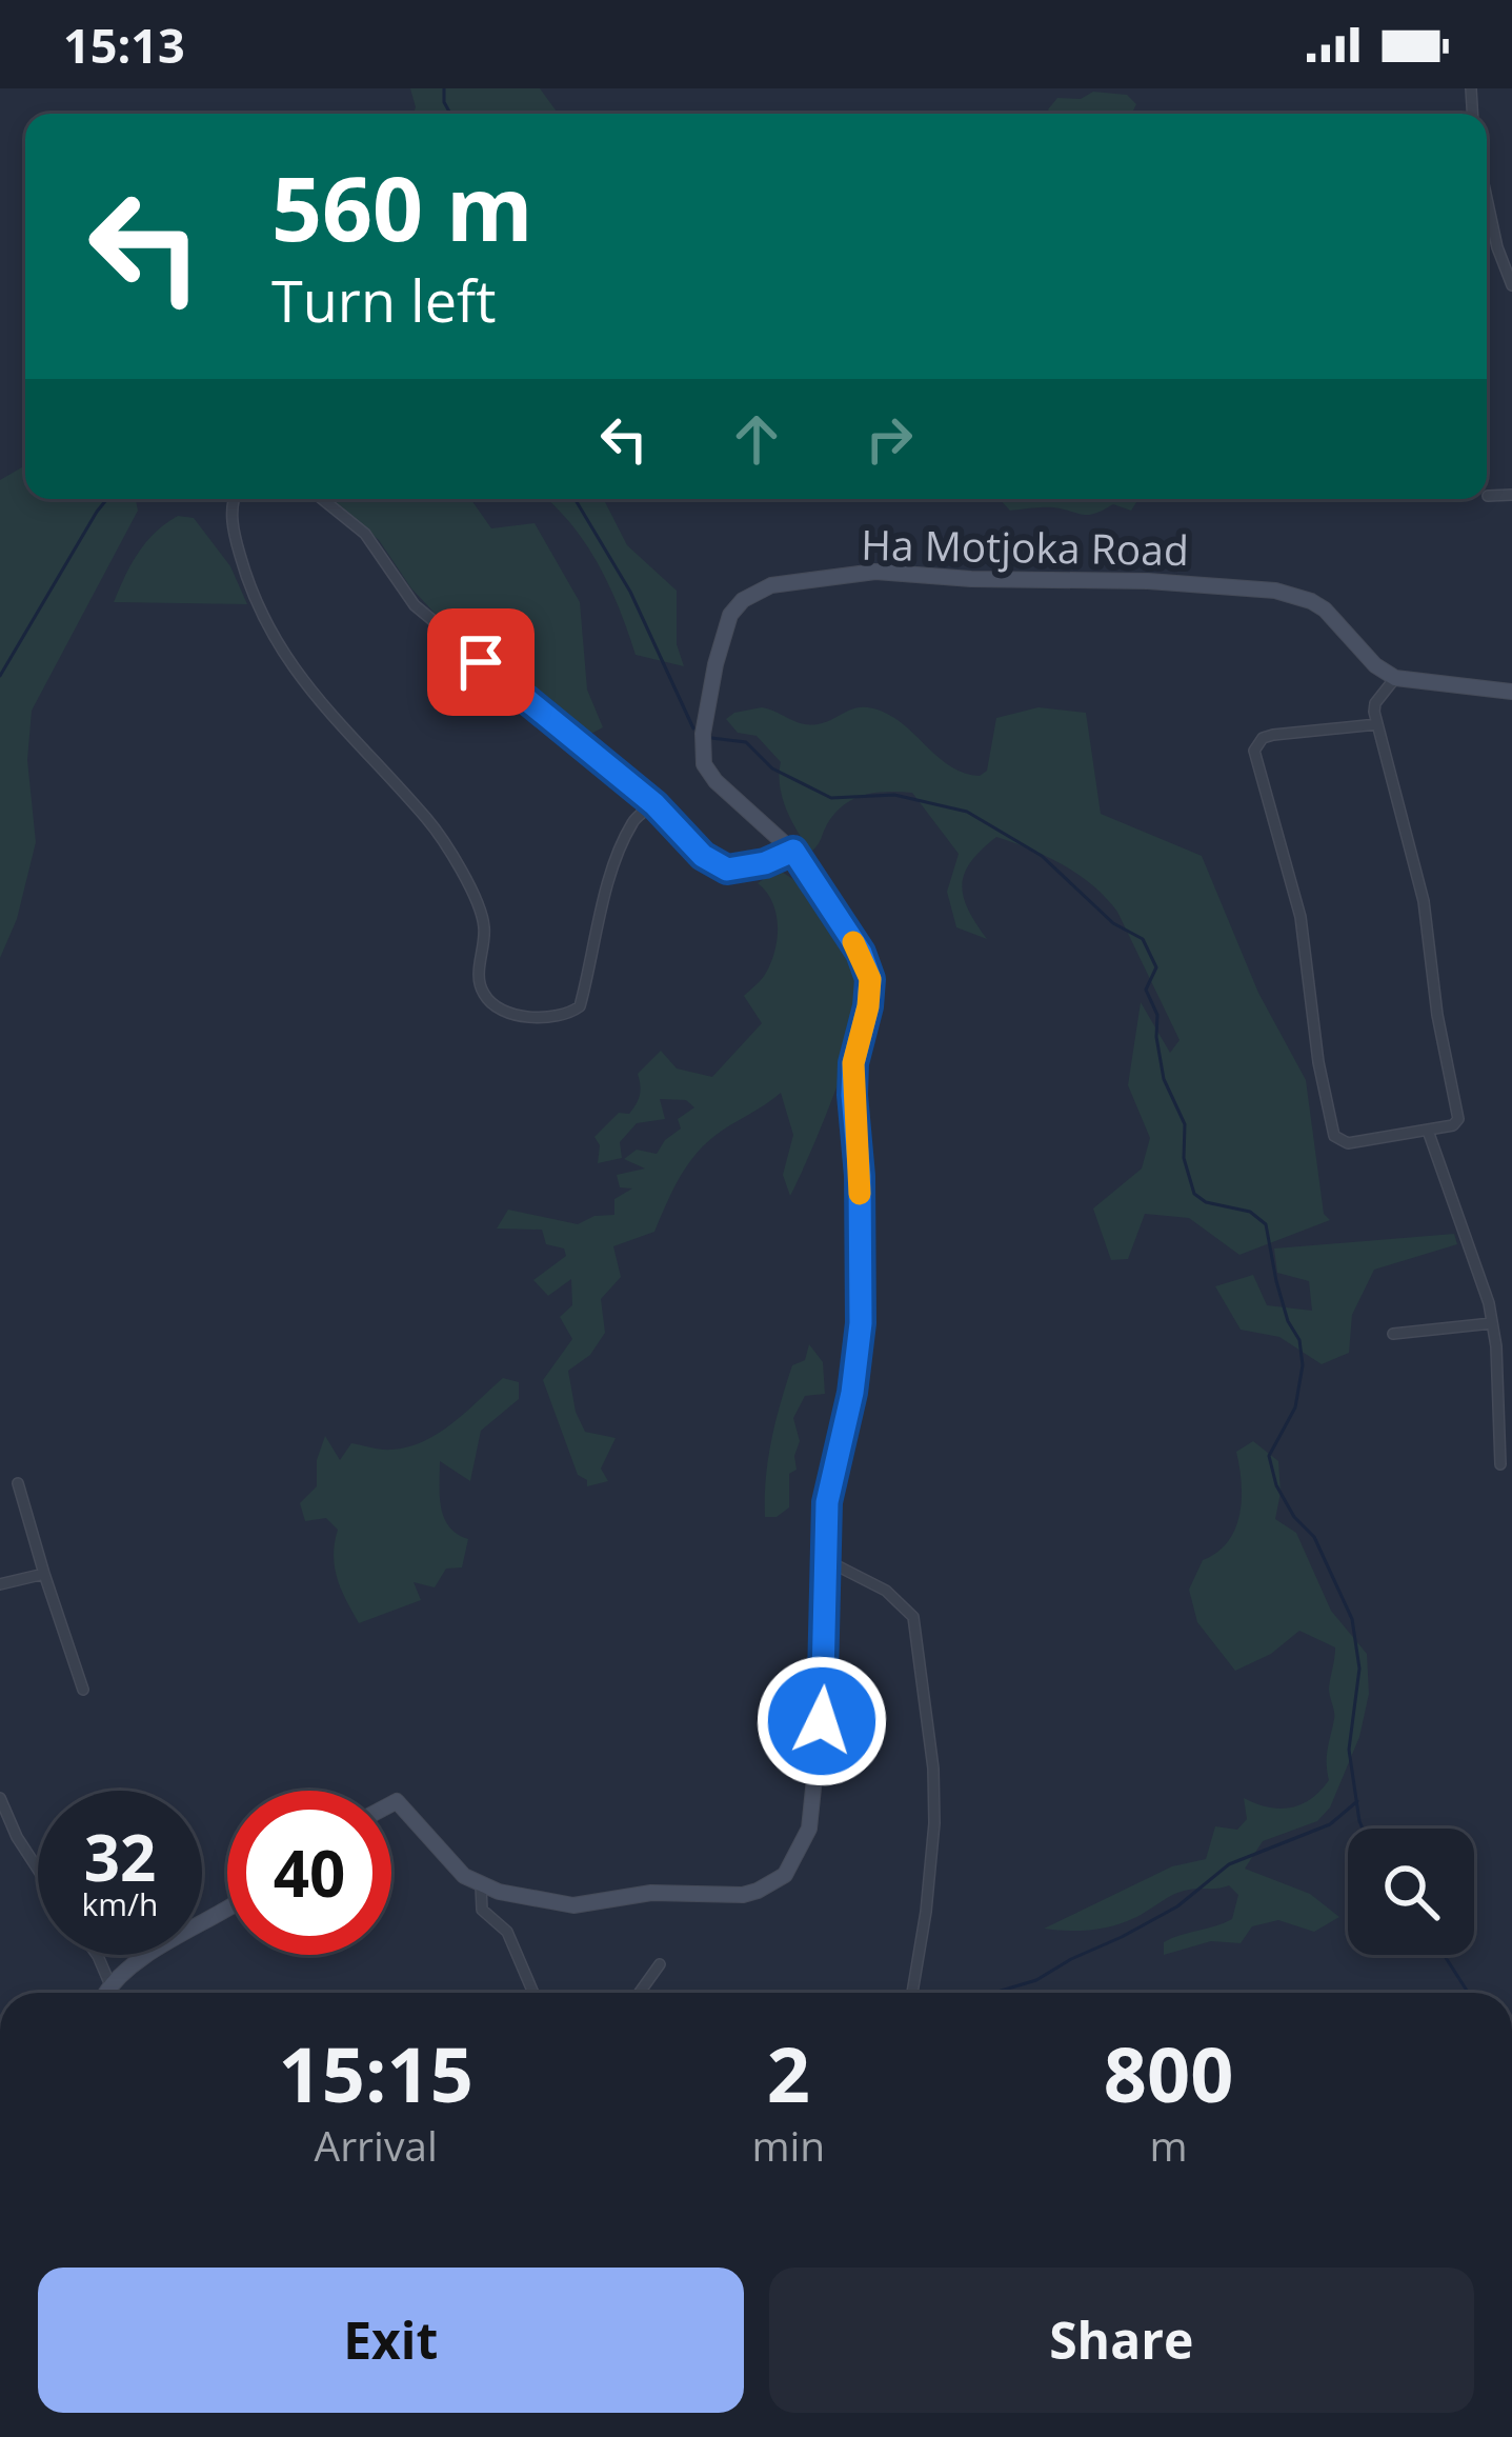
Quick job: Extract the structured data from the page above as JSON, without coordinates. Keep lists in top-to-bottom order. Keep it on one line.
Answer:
{"streets":{"street":["Ha Motjoka Road"]},"page":{"status":"15:13","turn":["560 m","Turn left"],"speed":"32 km/h","limit":"40","eta":["15:15","Arrival","2","min","800","m"],"buttons":["Exit","Share"]}}
